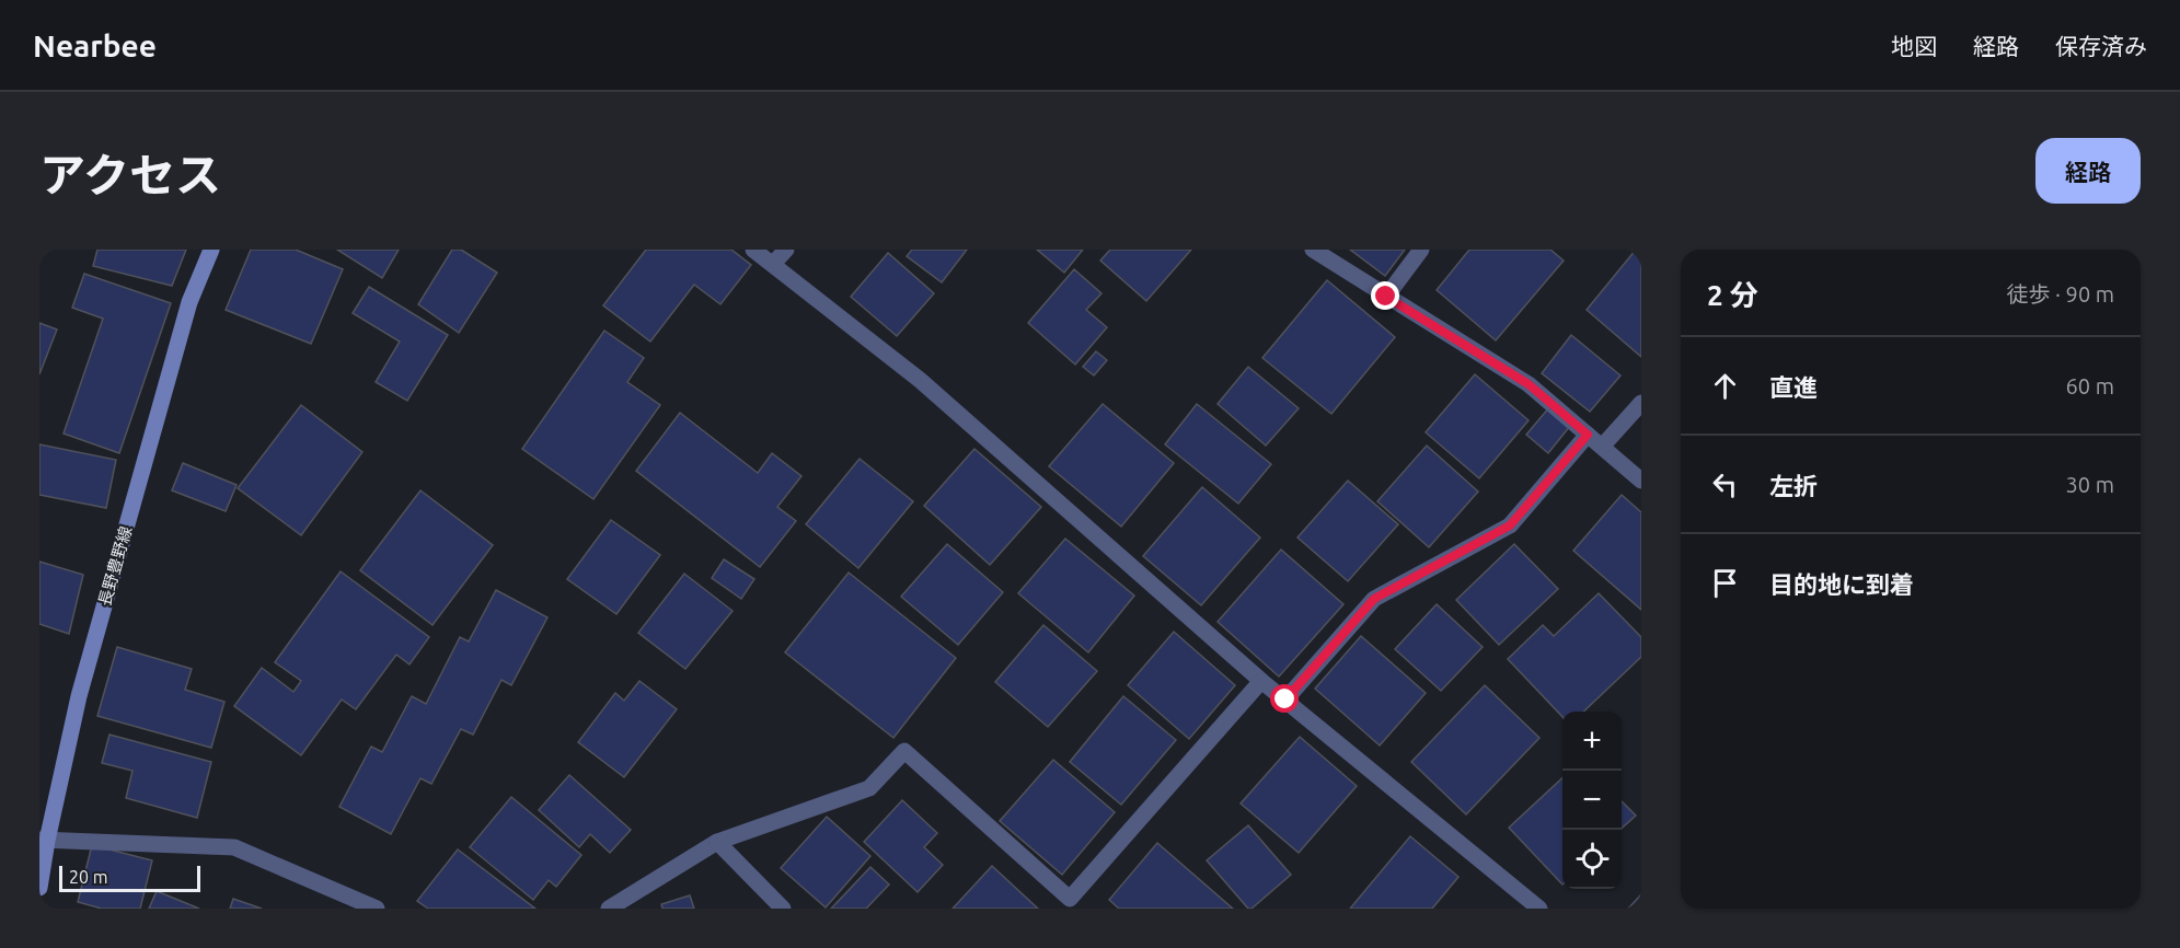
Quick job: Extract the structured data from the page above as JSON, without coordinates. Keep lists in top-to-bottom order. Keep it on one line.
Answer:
{"streets":{"main road":["長野豊野線"]},"scale_bar":"20 m","page":{"header":"Nearbee","nav":["地図","経路","保存済み"],"title":"アクセス","buttons":"経路","heading":["2 分","徒歩 · 90 m"],"list":[["直進","60 m"],["左折","30 m"],"目的地に到着"],"map_buttons":["+","−"],"scale":"20 m"}}
